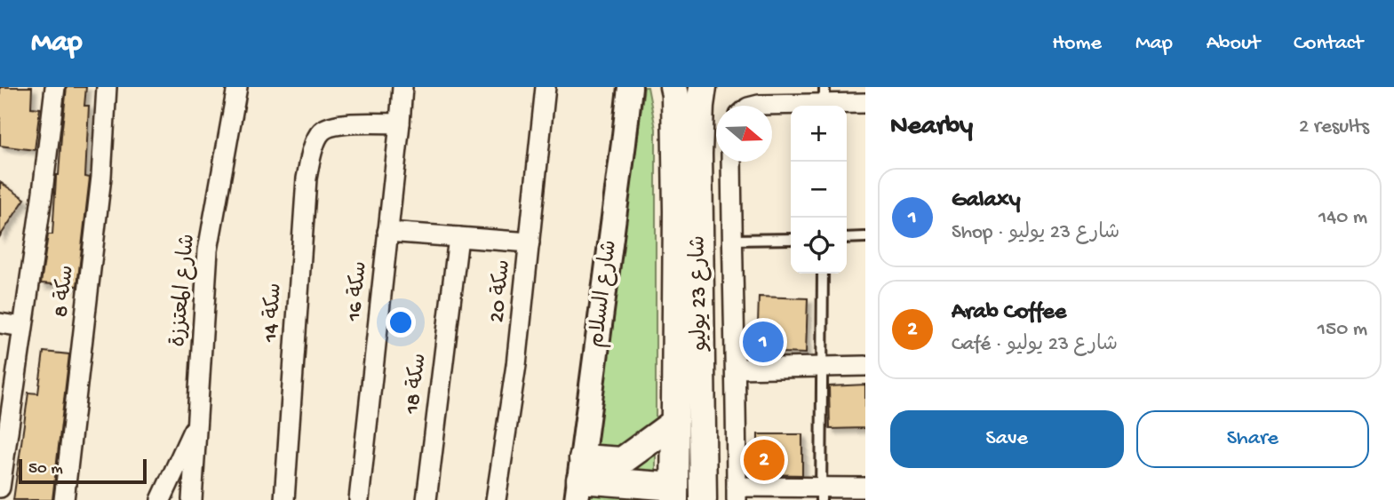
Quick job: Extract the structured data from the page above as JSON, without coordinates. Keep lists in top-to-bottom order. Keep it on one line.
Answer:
{"streets":{"main road":["شارع 23 يوليو"],"street":["شارع المعتززة","سكة 8","سكة 16","سكة 20","شارع السلام","سكة 14","سكة 18"]},"crossings":[["سكة 16","سكة 14"]],"scale_bar":"50 m","north":"right","page":{"header":"Map","nav":["Home","Map","About","Contact"],"heading":["Nearby","2 results"],"map_buttons":["+","−"],"list":[{"mark":"1","name":"Galaxy","note":"Shop · شارع 23 يوليو","value":"140 m"},{"mark":"2","name":"Arab Coffee","note":"Café · شارع 23 يوليو","value":"150 m"}],"pins":["1","2"],"buttons":["Save","Share"],"scale":"50 m"}}
